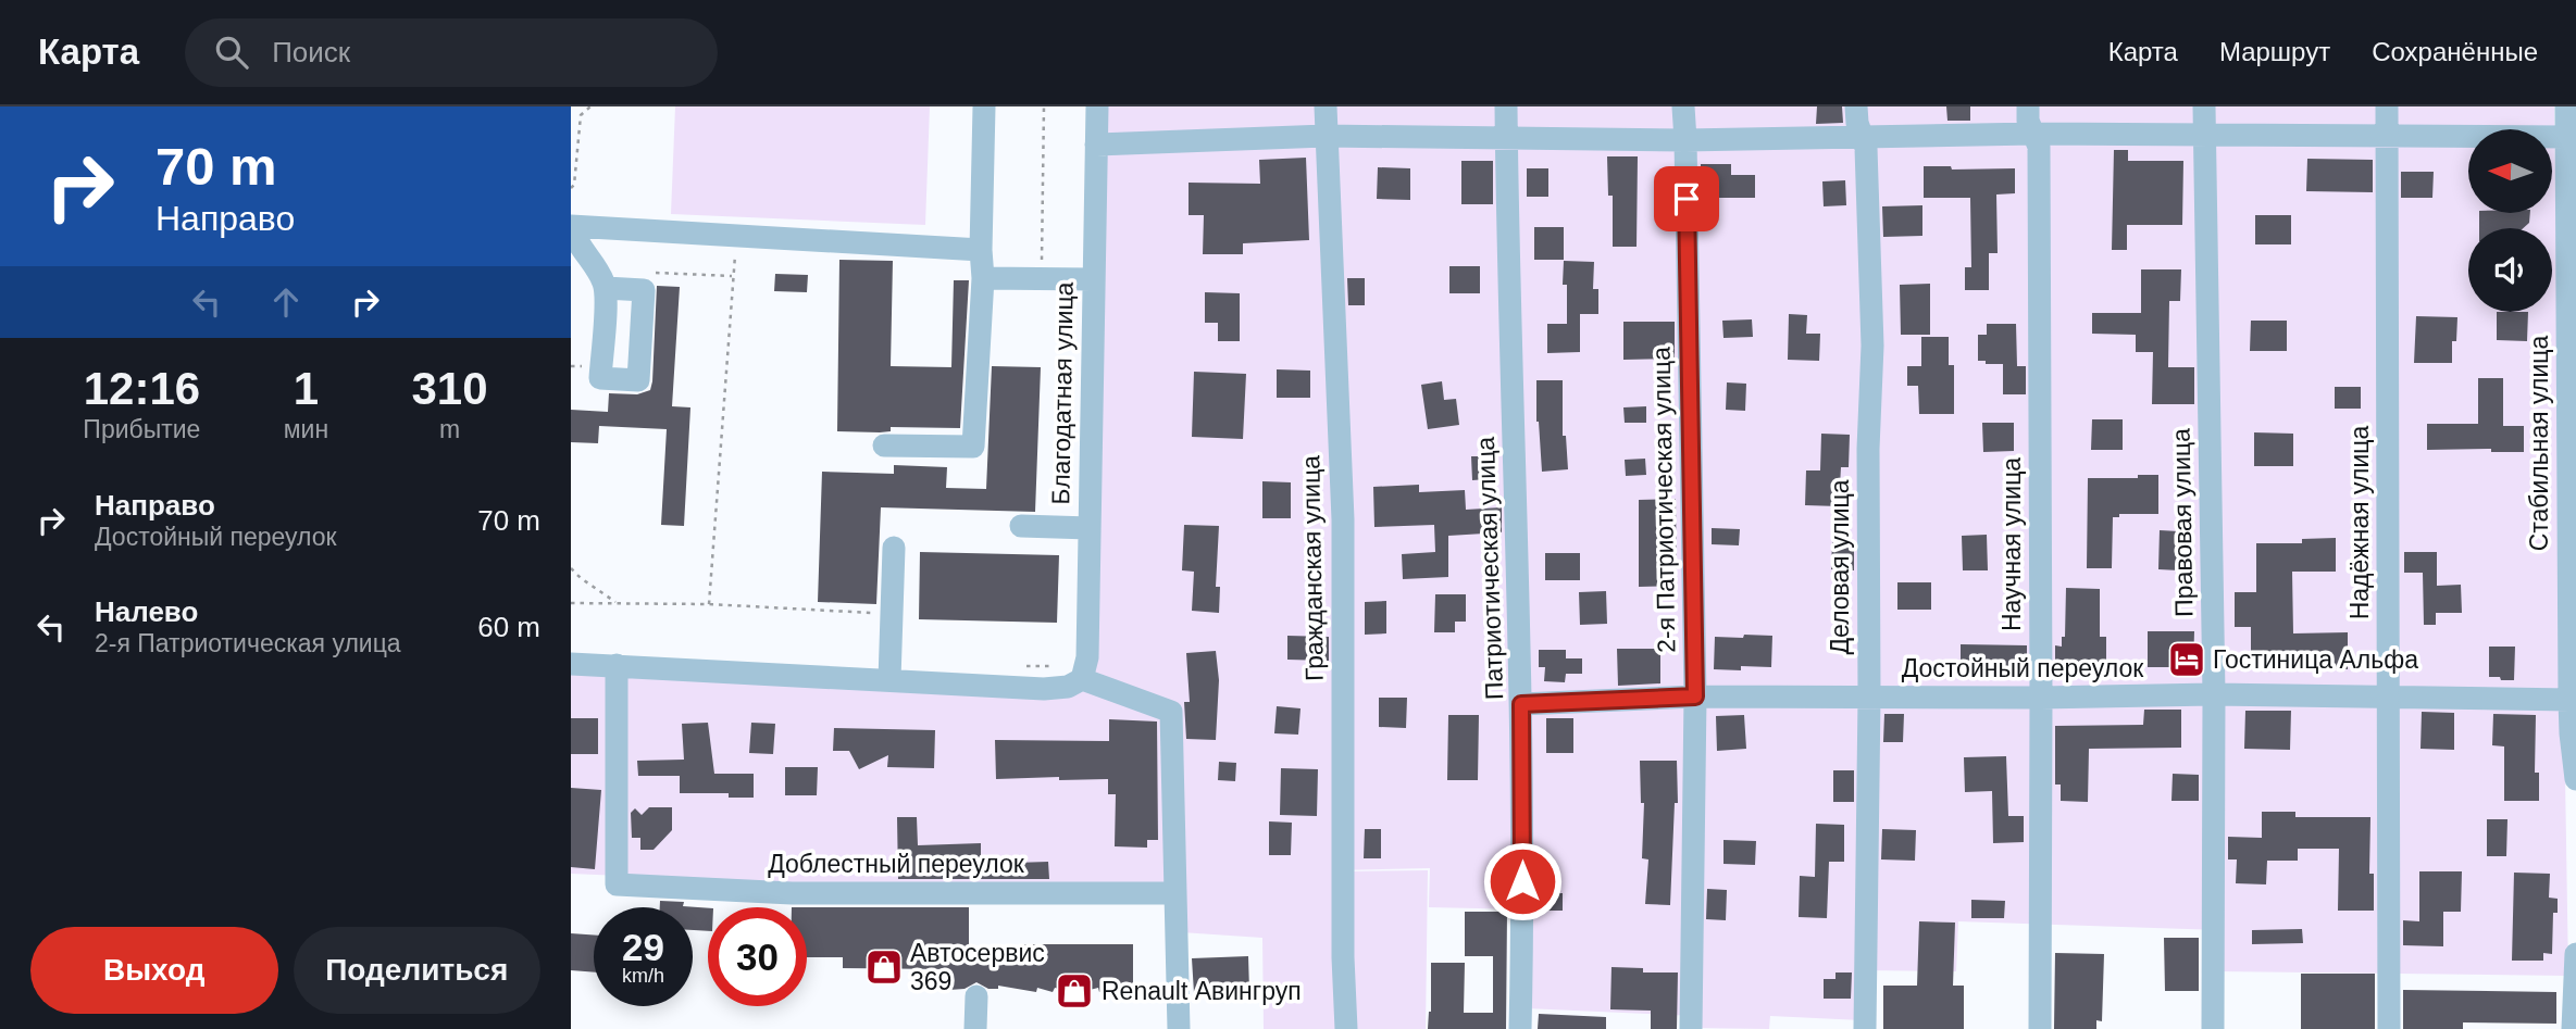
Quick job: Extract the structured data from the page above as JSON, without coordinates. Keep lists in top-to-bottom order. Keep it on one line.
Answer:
{"streets":{"street":["Благодатная улица","Стабильная улица","2-я Патриотическая улица","Правовая улица","Надёжная улица","Научная улица","Деловая улица","Гражданская улица","Патриотическая улица","Достойный переулок","Доблестный переулок"]},"crossings":[["Стабильная улица","Достойный переулок"],["2-я Патриотическая улица","Достойный переулок"],["Правовая улица","Достойный переулок"],["Надёжная улица","Достойный переулок"],["Научная улица","Достойный переулок"],["Деловая улица","Достойный переулок"],["Патриотическая улица","Достойный переулок"]],"places":{"hotel":["Гостиница Альфа"],"shop":["Автосервис 369","Renault Авингруп"]},"north":"left","page":{"header":"Карта","search":"Поиск","nav":["Карта","Маршрут","Сохранённые"],"turn":["70 m","Направо"],"eta":["12:16","Прибытие","1","мин","310","m"],"list":[{"name":"Направо","note":"Достойный переулок","value":"70 m"},{"name":"Налево","note":"2-я Патриотическая улица","value":"60 m"}],"speed":"29 km/h","limit":"30","buttons":["Выход","Поделиться"]}}
